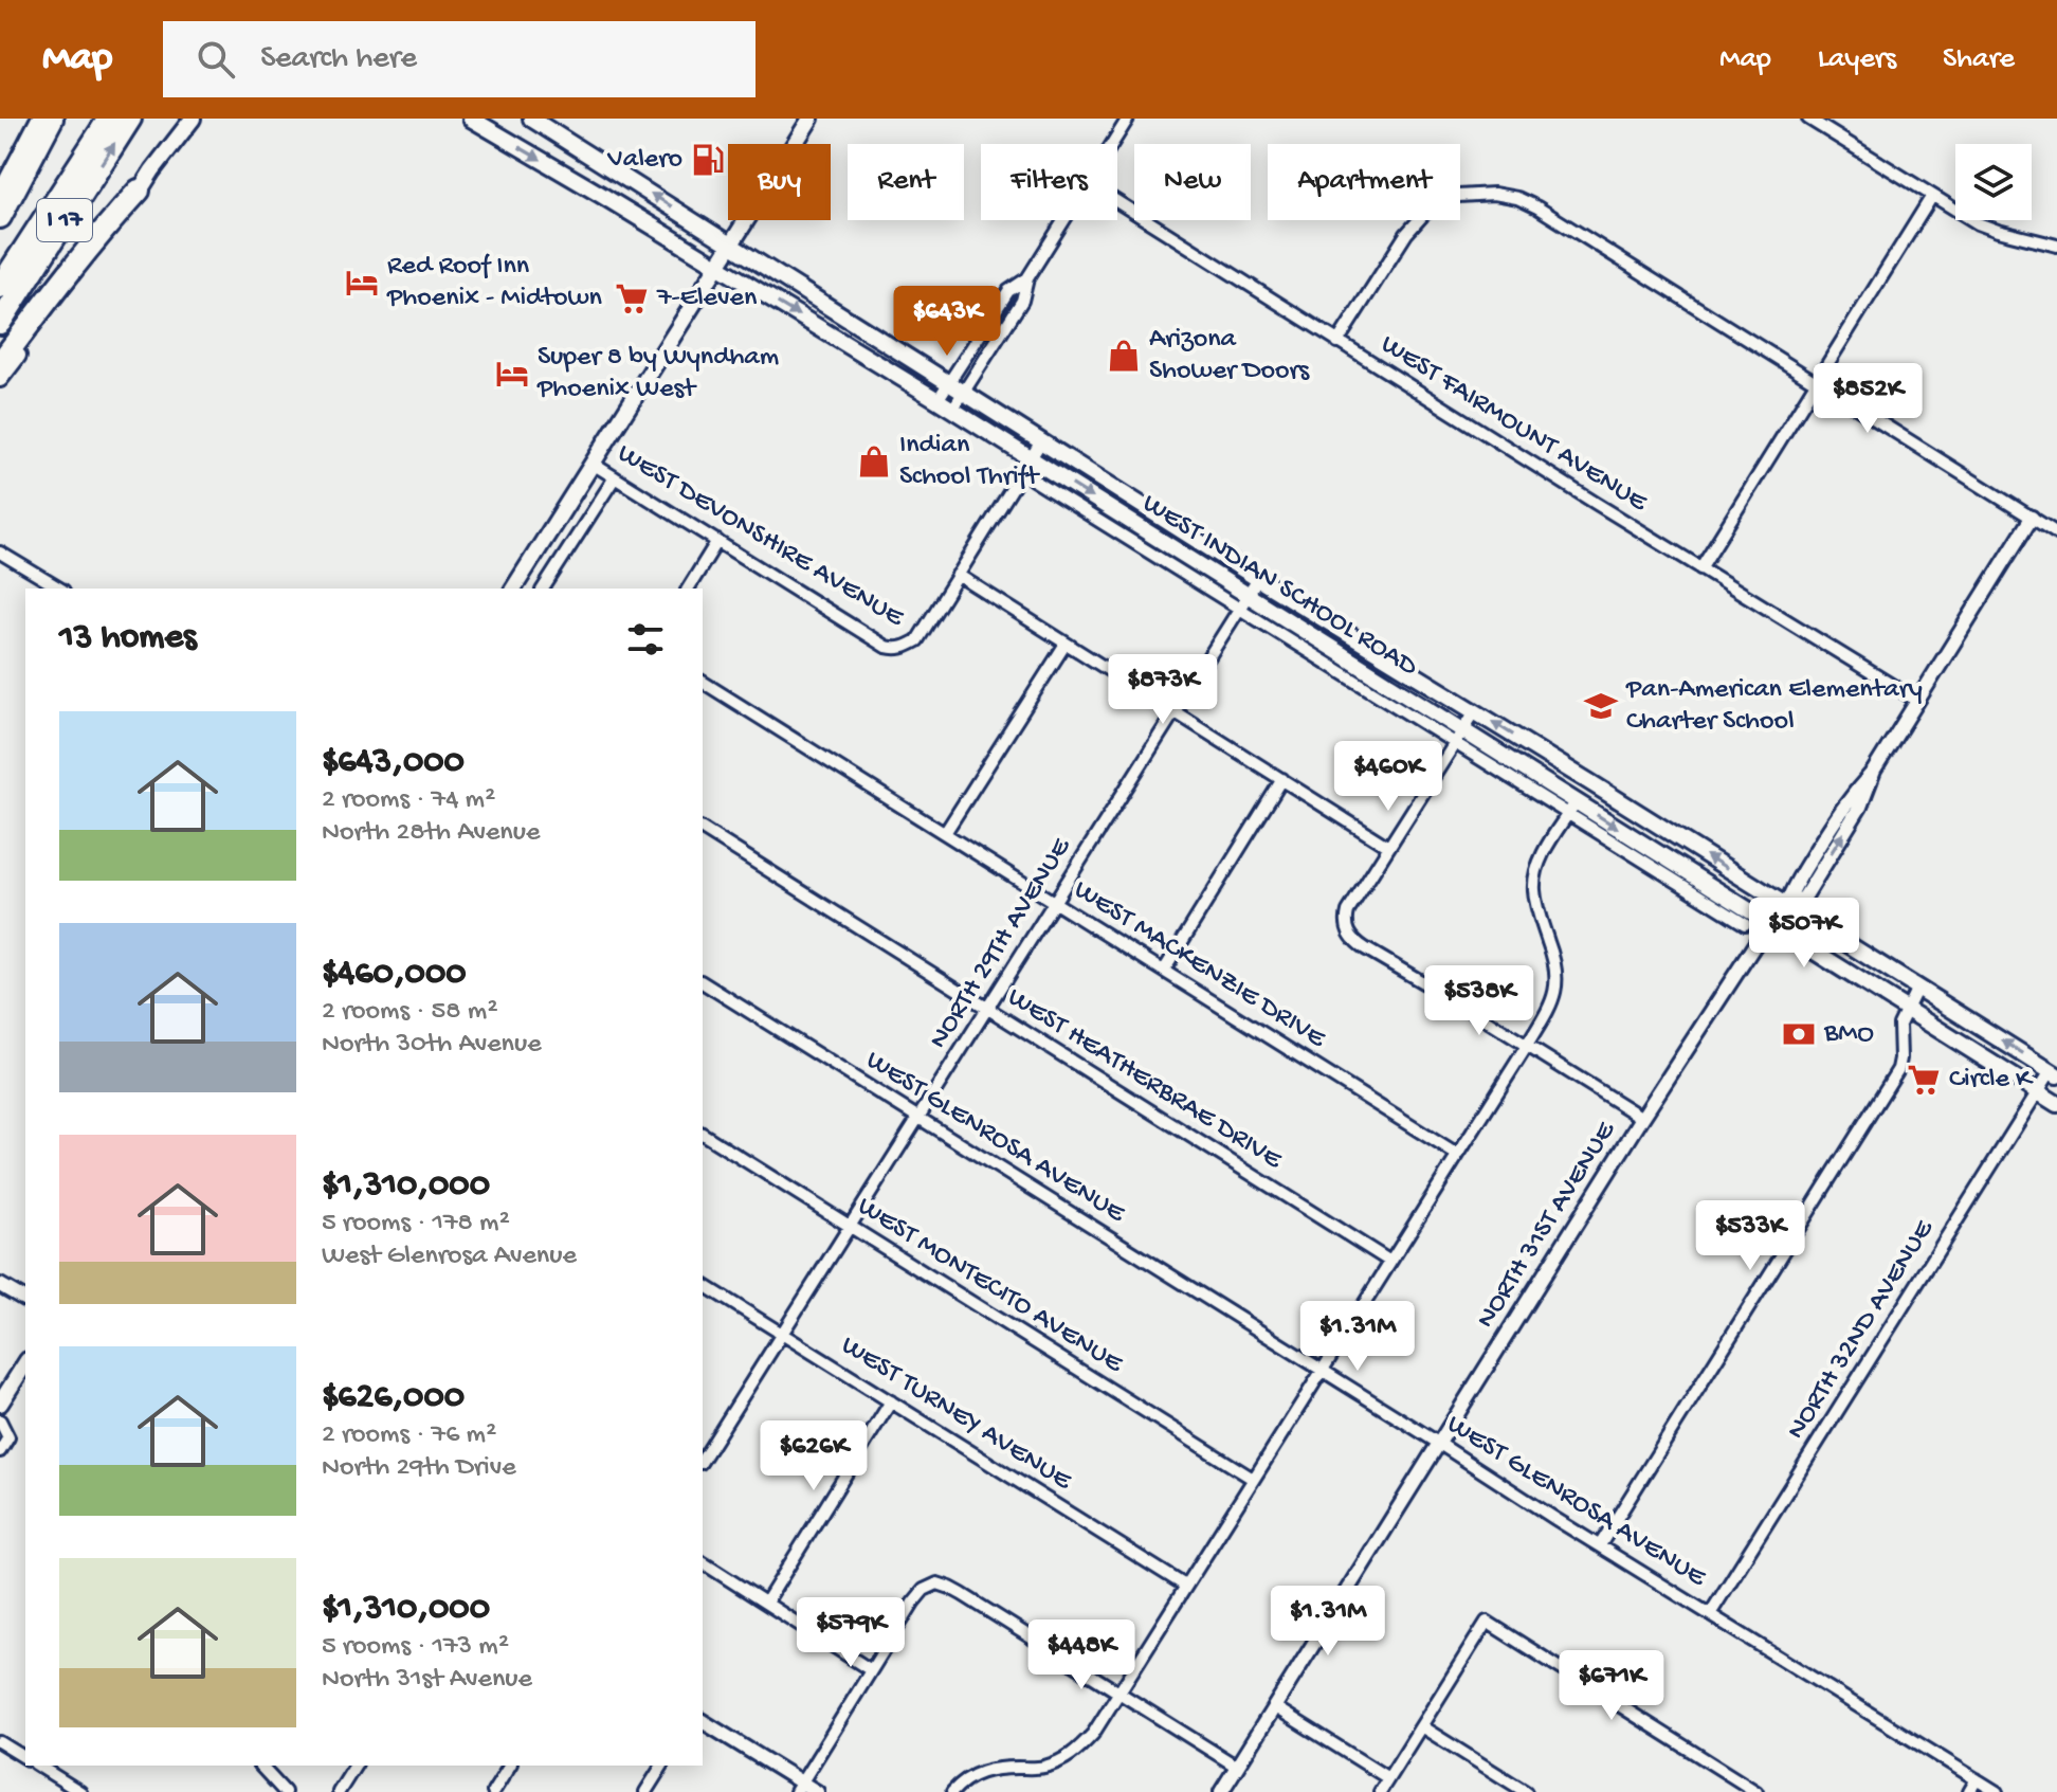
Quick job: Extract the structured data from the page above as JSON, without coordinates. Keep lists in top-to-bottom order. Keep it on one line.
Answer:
{"streets":{"highway":["I 17"],"main road":["WEST INDIAN SCHOOL ROAD"],"street":["WEST FAIRMOUNT AVENUE","WEST DEVONSHIRE AVENUE","NORTH 29TH AVENUE","WEST MACKENZIE DRIVE","WEST HEATHERBRAE DRIVE","WEST GLENROSA AVENUE","NORTH 31ST AVENUE","WEST MONTECITO AVENUE","NORTH 32ND AVENUE","WEST TURNEY AVENUE"]},"crossings":[["WEST FAIRMOUNT AVENUE","NORTH 31ST AVENUE"],["WEST INDIAN SCHOOL ROAD","NORTH 29TH AVENUE"],["WEST INDIAN SCHOOL ROAD","NORTH 31ST AVENUE"],["WEST INDIAN SCHOOL ROAD","NORTH 32ND AVENUE"],["NORTH 29TH AVENUE","WEST MACKENZIE DRIVE"],["NORTH 29TH AVENUE","WEST HEATHERBRAE DRIVE"],["NORTH 29TH AVENUE","WEST GLENROSA AVENUE"],["NORTH 29TH AVENUE","WEST MONTECITO AVENUE"],["NORTH 29TH AVENUE","WEST TURNEY AVENUE"],["WEST GLENROSA AVENUE","NORTH 31ST AVENUE"],["WEST GLENROSA AVENUE","NORTH 32ND AVENUE"]],"places":{"fuel station":["Valero"],"hotel":["Red Roof Inn Phoenix - Midtown","Super 8 by Wyndham Phoenix West"],"supermarket":["7-Eleven","Circle K"],"shop":["Arizona Shower Doors","Indian School Thrift"],"school or university":["Pan-American Elementary Charter School"],"bank":["BMO"]},"page":{"header":"Map","search":"Search here","nav":["Map","Layers","Share"],"chip":["Buy","Rent","Filters","New","Apartment"],"price":["$643K","$852K","$873K","$460K","$507K","$538K","$533K","$1.31M","$626K","$1.31M","$579K","$448K","$671K"],"heading":"13 homes","list":[{"name":"$643,000","note":"2 rooms · 74 m² · North 28th Avenue"},{"name":"$460,000","note":"2 rooms · 58 m² · North 30th Avenue"},{"name":"$1,310,000","note":"5 rooms · 178 m² · West Glenrosa Avenue"},{"name":"$626,000","note":"2 rooms · 76 m² · North 29th Drive"},{"name":"$1,310,000","note":"5 rooms · 173 m² · North 31st Avenue"}]}}
